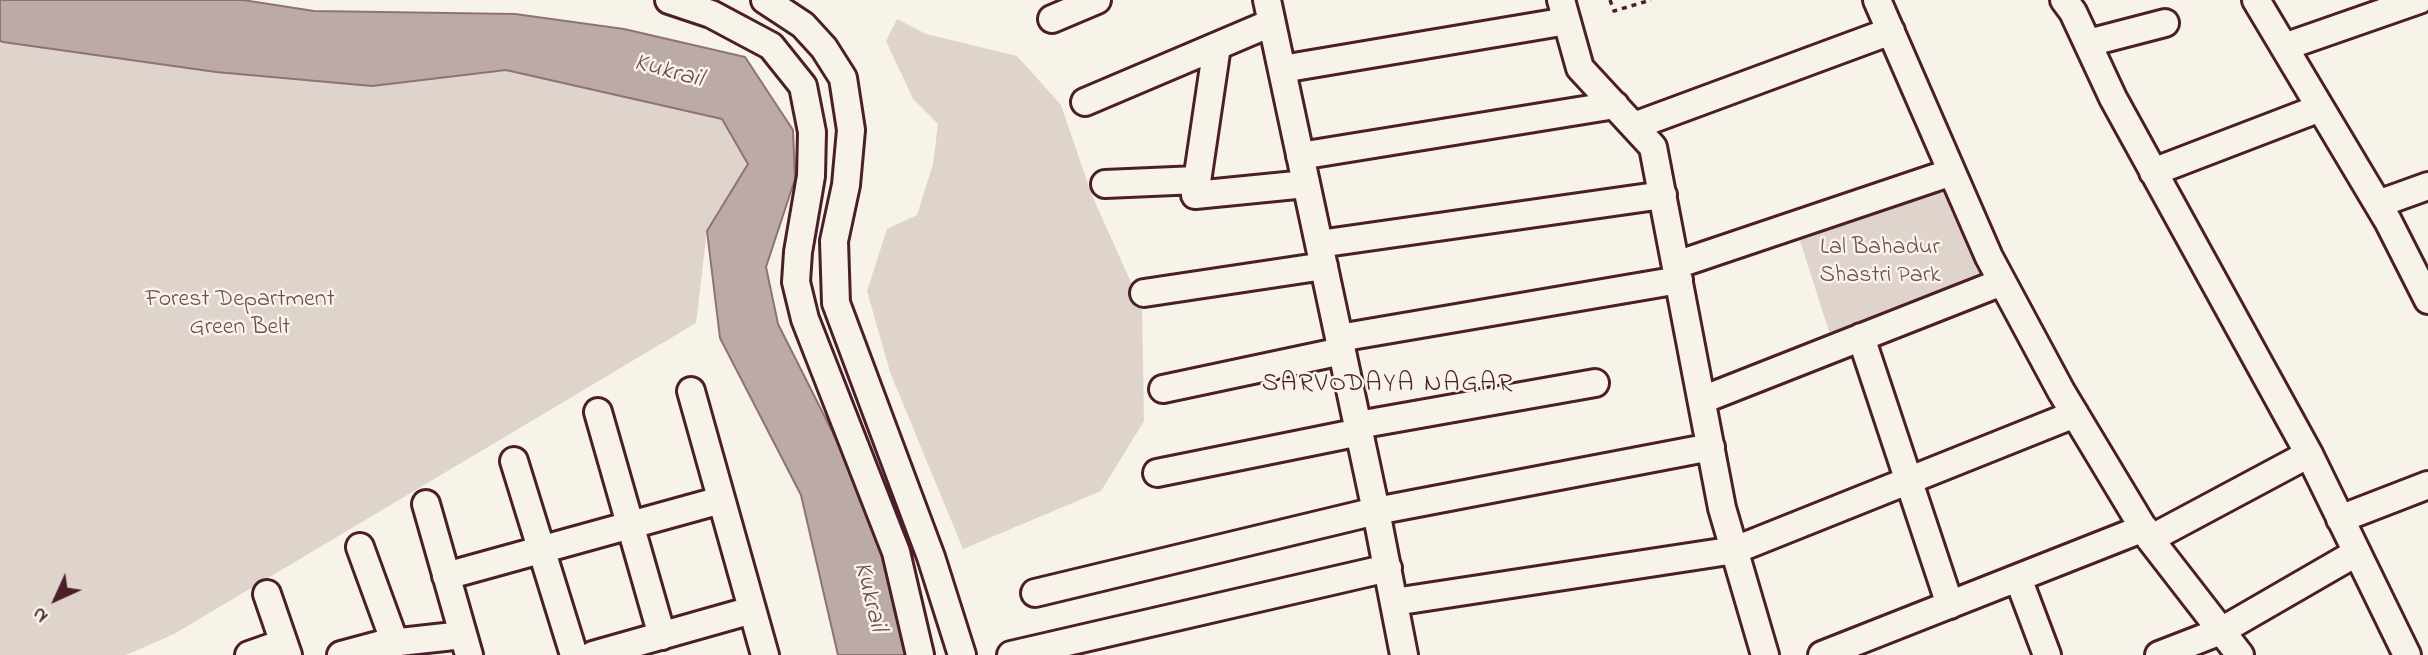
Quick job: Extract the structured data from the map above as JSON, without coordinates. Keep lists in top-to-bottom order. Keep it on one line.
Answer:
{"districts":["SARVODAYA NAGAR"],"water":["Kukrail"],"parks":["Lal Bahadur Shastri Park","Forest Department Green Belt"],"north":"bottom left"}
